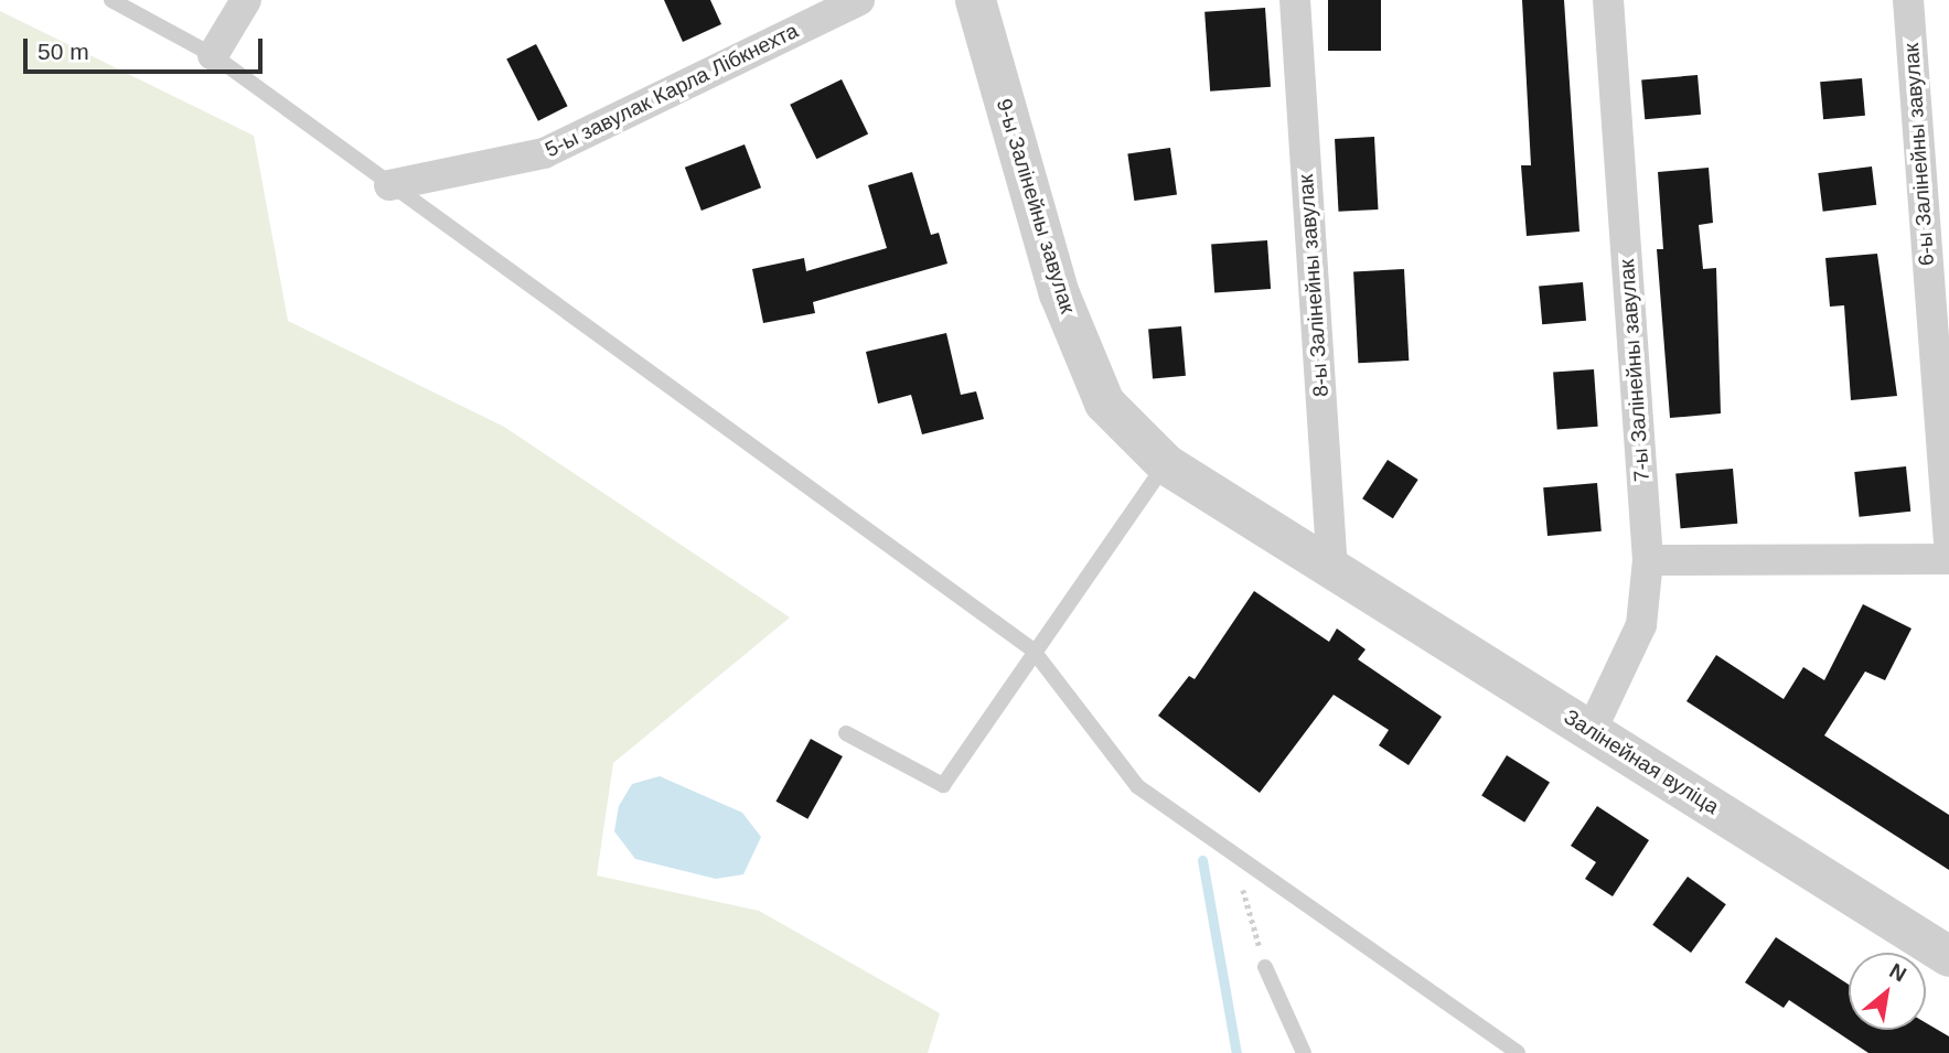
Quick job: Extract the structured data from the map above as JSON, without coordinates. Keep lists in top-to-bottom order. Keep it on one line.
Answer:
{"streets":{"street":["5-ы завулак Карла Лібкнехта","6-ы Залінейны завулак","9-ы Залінейны завулак","8-ы Залінейны завулак","7-ы Залінейны завулак","Залінейная вуліца"]},"crossings":[["9-ы Залінейны завулак","8-ы Залінейны завулак"],["9-ы Залінейны завулак","Залінейная вуліца"],["8-ы Залінейны завулак","Залінейная вуліца"],["7-ы Залінейны завулак","Залінейная вуліца"]],"scale_bar":"50 m","north":"top right"}
